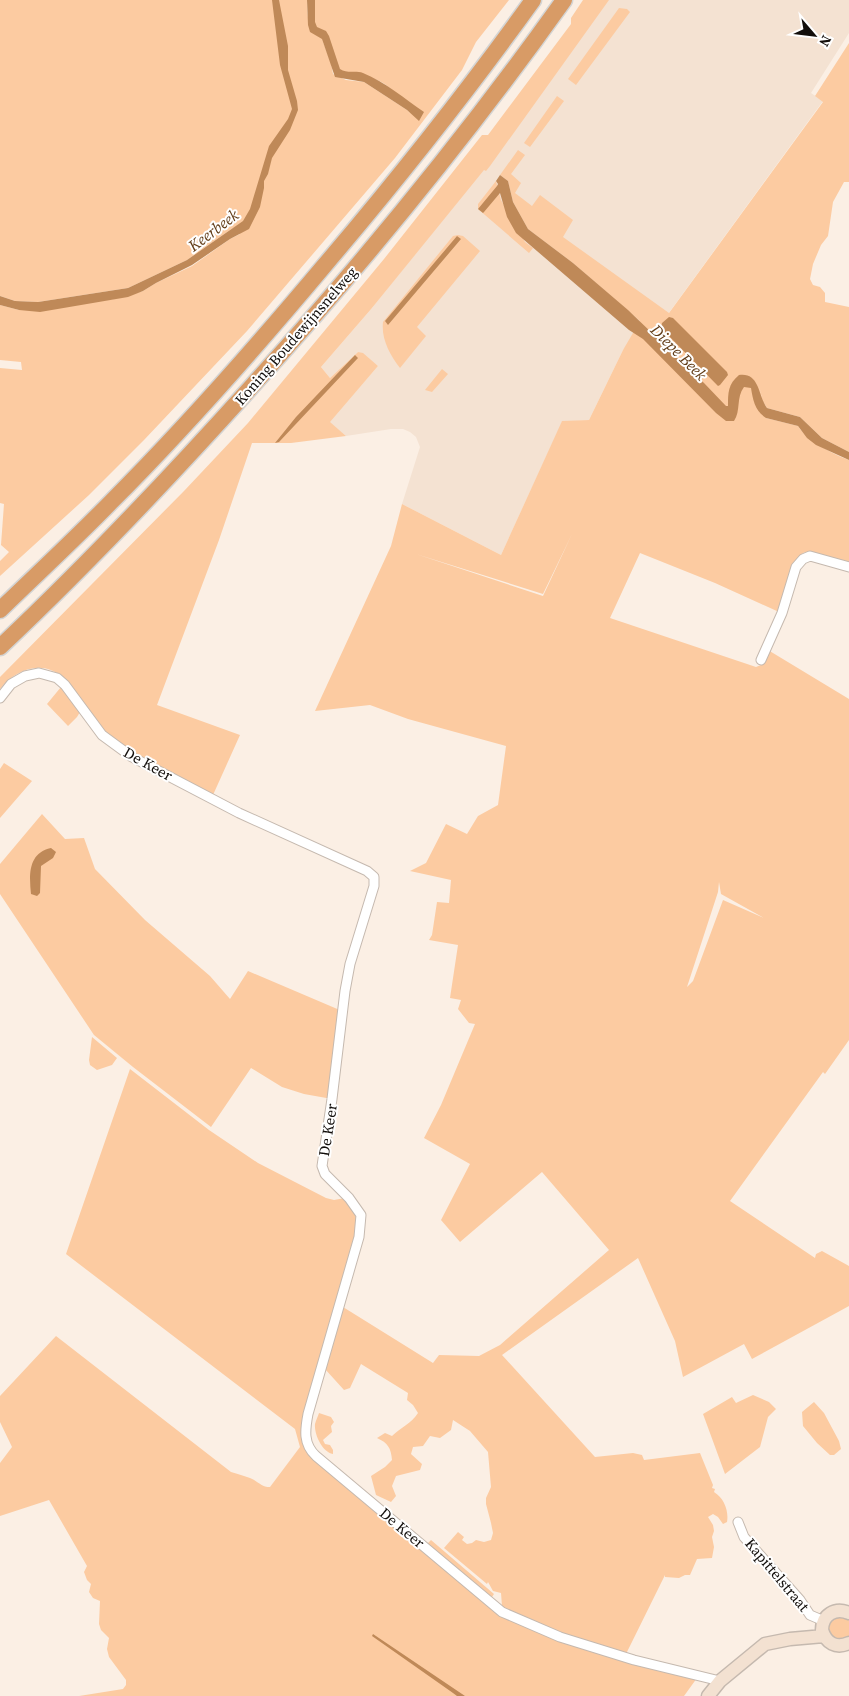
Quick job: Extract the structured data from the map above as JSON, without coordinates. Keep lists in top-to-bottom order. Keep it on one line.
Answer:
{"streets":{"highway":["Koning Boudewijnsnelweg"],"street":["De Keer","Kapittelstraat"]},"water":["Keerbeek","Diepe Beek"],"north":"bottom right"}
